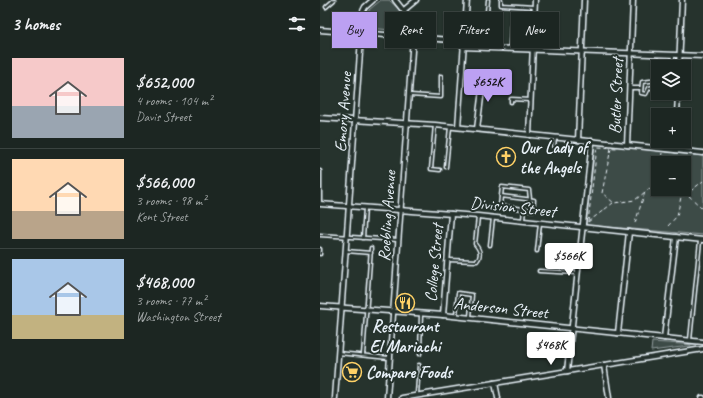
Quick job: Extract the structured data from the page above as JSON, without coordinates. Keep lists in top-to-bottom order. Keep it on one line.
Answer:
{"streets":{"street":["Butler Street","Emory Avenue","Division Street","Roebling Avenue","College Street","Anderson Street"]},"crossings":[["Emory Avenue","Division Street"],["Emory Avenue","Anderson Street"],["Division Street","Roebling Avenue"],["Division Street","College Street"],["Roebling Avenue","Anderson Street"],["College Street","Anderson Street"]],"places":{"church":["Our Lady of the Angels"],"restaurant":["Restaurant El Mariachi"],"supermarket":["Compare Foods"]},"page":{"heading":"3 homes","chip":["Buy","Rent","Filters","New"],"list":[{"name":"$652,000","note":"4 rooms · 104 m² · Davis Street"},{"name":"$566,000","note":"3 rooms · 98 m² · Kent Street"},{"name":"$468,000","note":"3 rooms · 77 m² · Washington Street"}],"map_buttons":["+","−"],"price":["$652K","$566K","$468K"]}}
